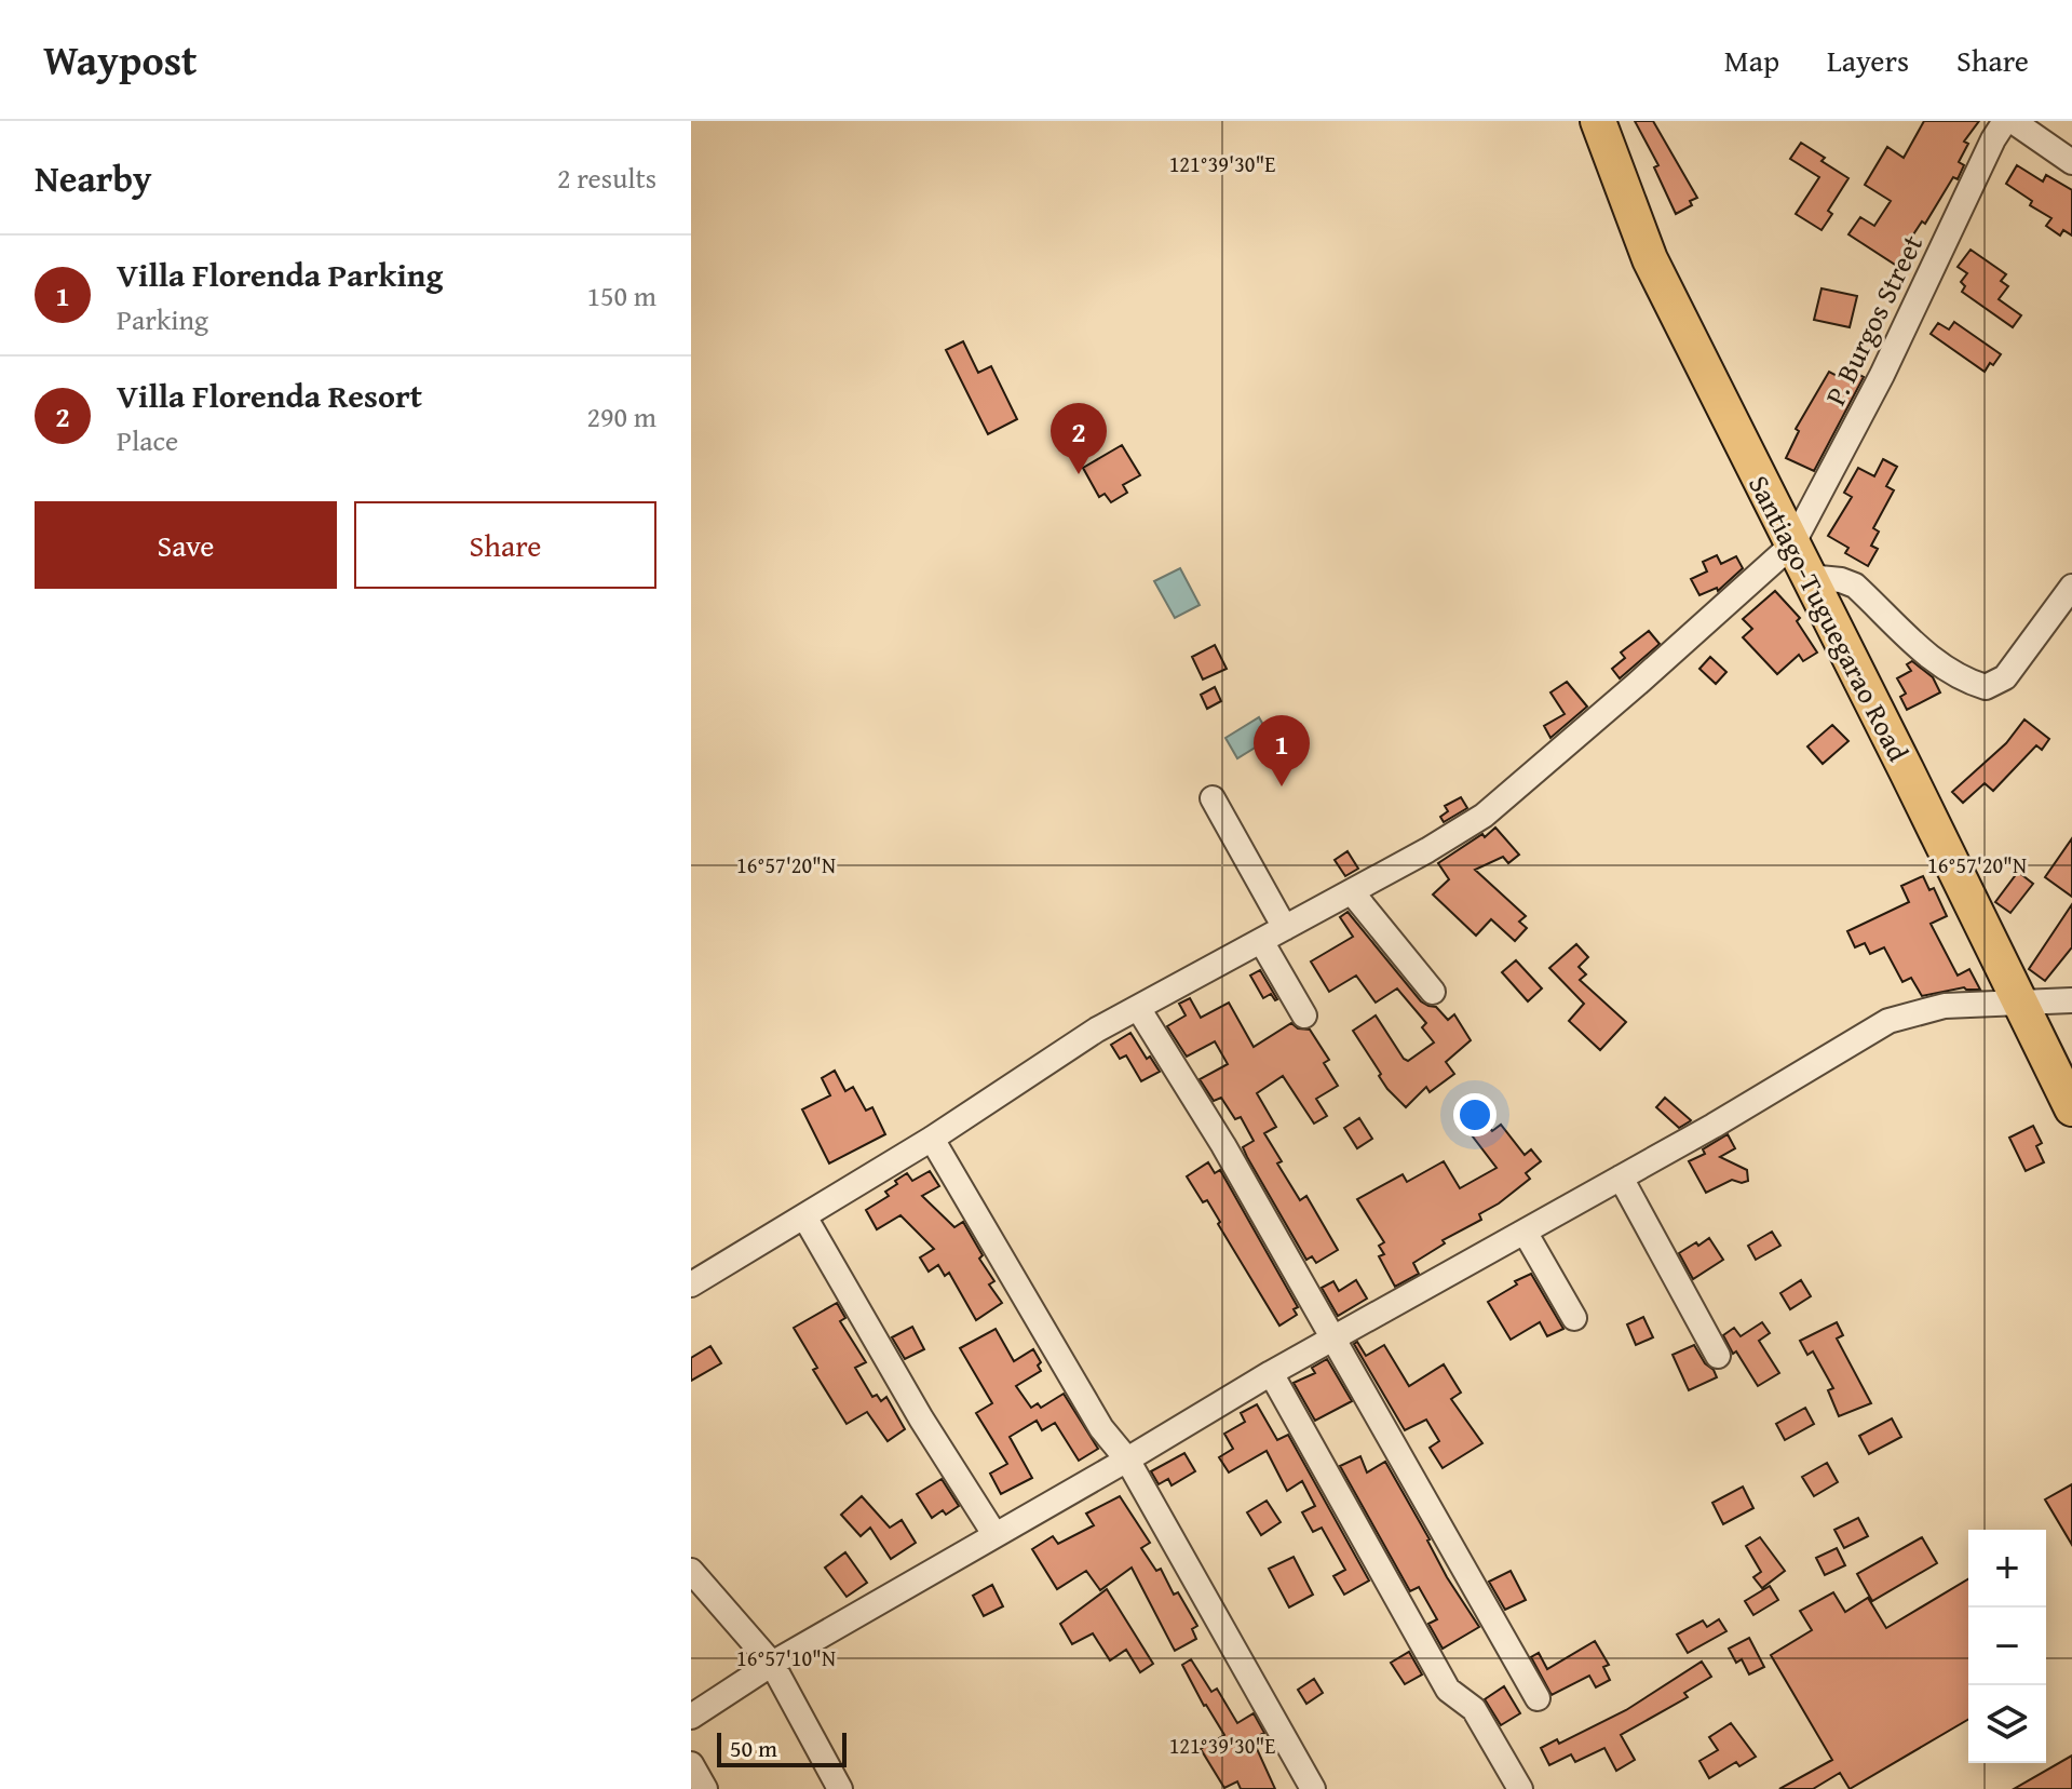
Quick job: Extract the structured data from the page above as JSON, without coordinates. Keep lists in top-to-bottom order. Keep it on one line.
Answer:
{"streets":{"highway":["Santiago-Tuguegarao Road"],"street":["P. Burgos Street"]},"crossings":[["P. Burgos Street","Santiago-Tuguegarao Road"]],"scale_bar":"50 m","page":{"header":"Waypost","nav":["Map","Layers","Share"],"heading":["Nearby","2 results"],"list":[{"mark":"1","name":"Villa Florenda Parking","note":"Parking","value":"150 m"},{"mark":"2","name":"Villa Florenda Resort","note":"Place","value":"290 m"}],"pins":["2","1"],"buttons":["Save","Share"],"map_buttons":["+","−"],"scale":"50 m"},"coordinates":["121°39'30\"E","16°57'20\"N","16°57'10\"N"]}
